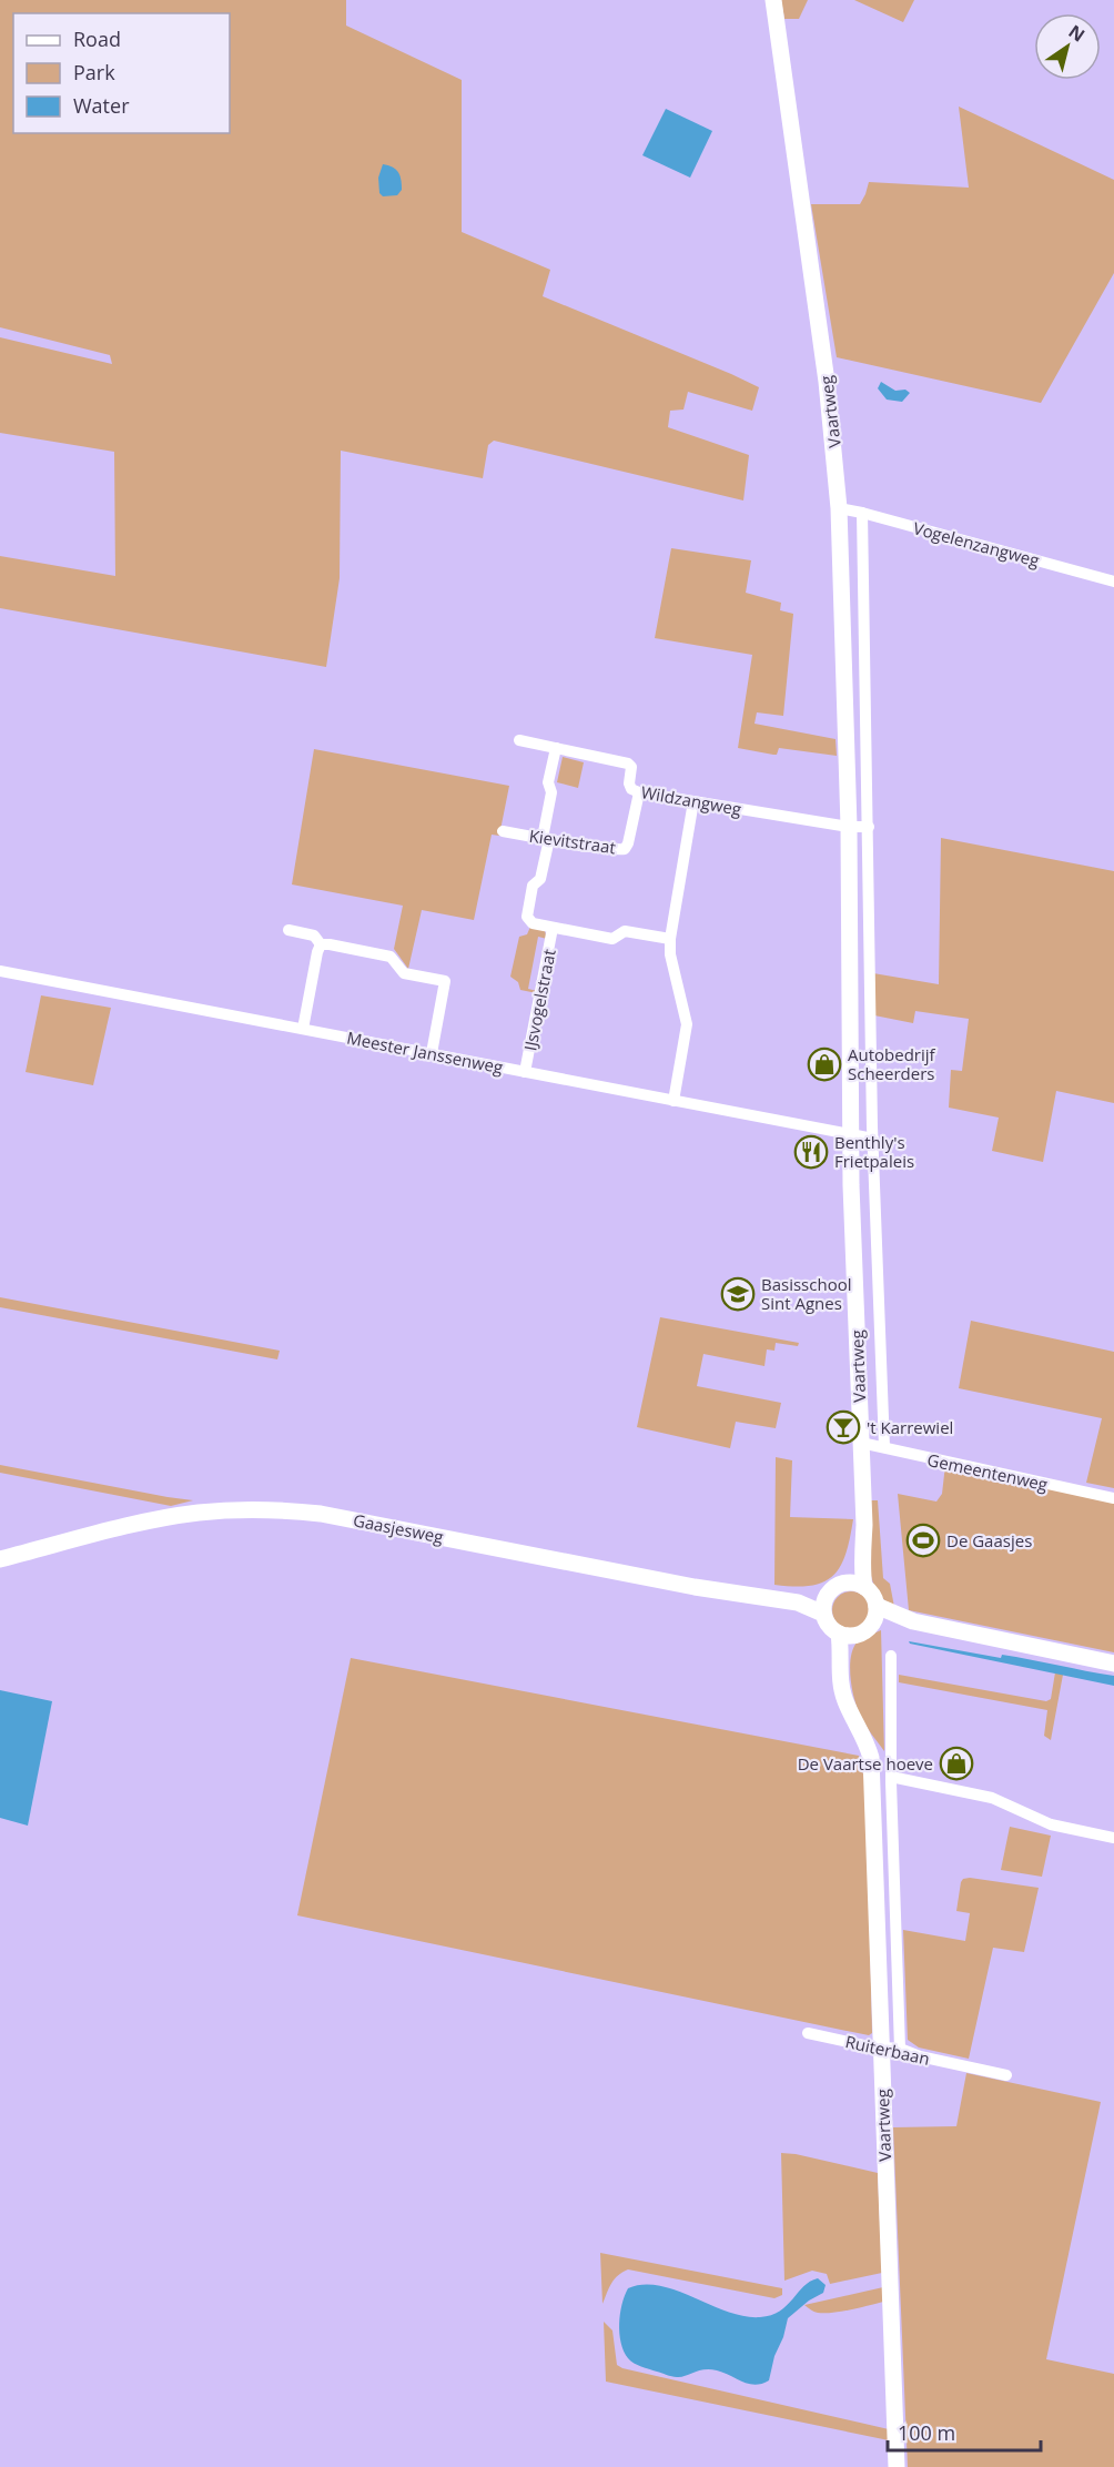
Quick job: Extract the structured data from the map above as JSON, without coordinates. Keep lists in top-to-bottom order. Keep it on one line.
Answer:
{"streets":{"street":["Vaartweg","Vogelenzangweg","Wildzangweg","Kievitstraat","IJsvogelstraat","Meester Janssenweg","Gemeentenweg","Gaasjesweg","Ruiterbaan"]},"crossings":[["Vaartweg","Vogelenzangweg"],["Vaartweg","Wildzangweg"],["Vaartweg","Meester Janssenweg"],["Vaartweg","Gemeentenweg"],["Vaartweg","Gaasjesweg"],["Vaartweg","Ruiterbaan"],["Wildzangweg","Kievitstraat"],["IJsvogelstraat","Meester Janssenweg"]],"places":{"shop":["Autobedrijf Scheerders","De Vaartse hoeve"],"restaurant":["Benthly's Frietpaleis"],"school or university":["Basisschool Sint Agnes"],"bar":["'t Karrewiel"],"sports":["De Gaasjes"]},"legend":["Road","Park","Water"],"scale_bar":"100 m","north":"top right"}
